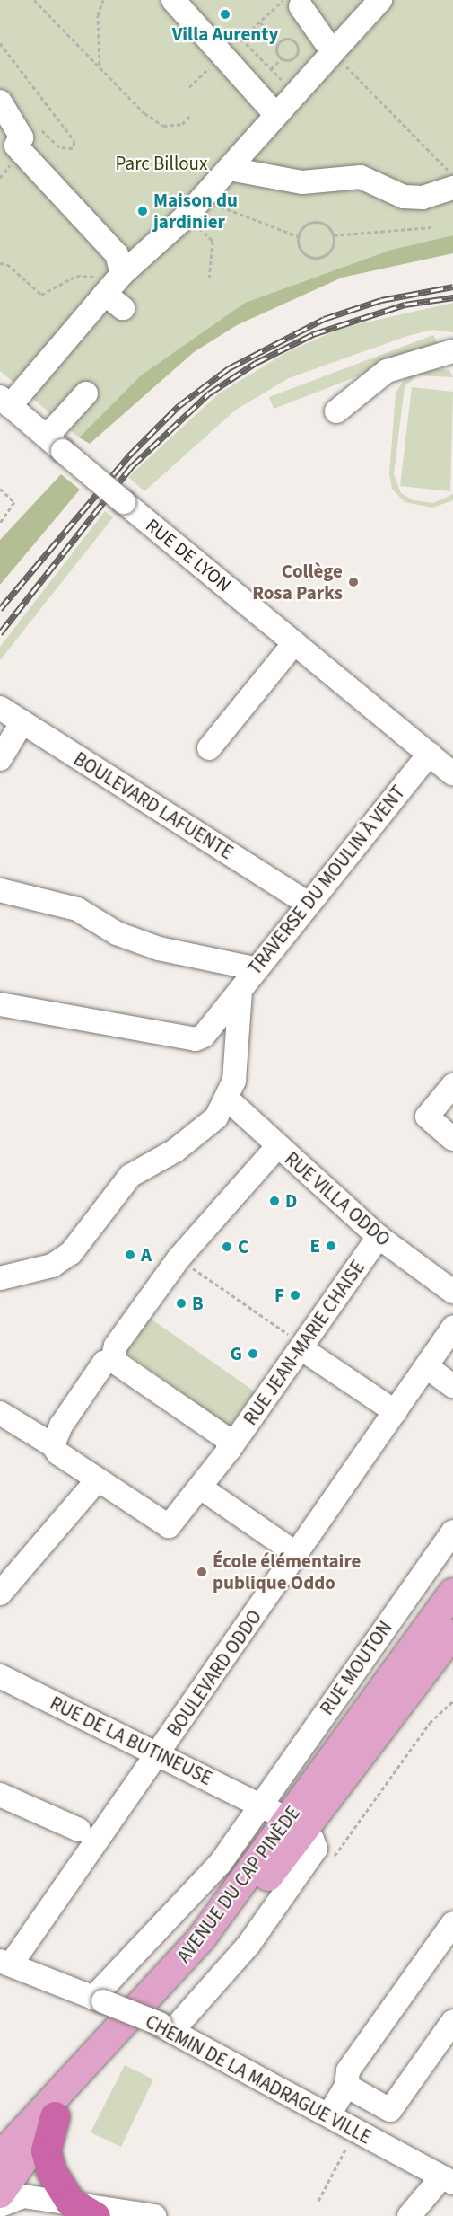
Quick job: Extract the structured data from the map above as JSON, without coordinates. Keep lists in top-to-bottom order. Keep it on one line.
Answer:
{"streets":{"main road":["AVENUE DU CAP PINÈDE"],"street":["RUE DE LYON","BOULEVARD LAFUENTE","TRAVERSE DU MOULIN À VENT","RUE VILLA ODDO","RUE JEAN-MARIE CHAISE","RUE MOUTON","BOULEVARD ODDO","RUE DE LA BUTINEUSE","CHEMIN DE LA MADRAGUE VILLE"]},"crossings":[["RUE DE LYON","TRAVERSE DU MOULIN À VENT"],["BOULEVARD LAFUENTE","TRAVERSE DU MOULIN À VENT"],["TRAVERSE DU MOULIN À VENT","RUE VILLA ODDO"],["RUE VILLA ODDO","RUE JEAN-MARIE CHAISE"],["RUE MOUTON","RUE DE LA BUTINEUSE"],["RUE MOUTON","CHEMIN DE LA MADRAGUE VILLE"],["BOULEVARD ODDO","RUE DE LA BUTINEUSE"],["BOULEVARD ODDO","CHEMIN DE LA MADRAGUE VILLE"],["RUE DE LA BUTINEUSE","AVENUE DU CAP PINÈDE"]],"parks":["Parc Billoux"],"places":["Villa Aurenty","Maison du jardinier","Collège Rosa Parks","D","E","C","A","F","B","G","École élémentaire publique Oddo"]}
